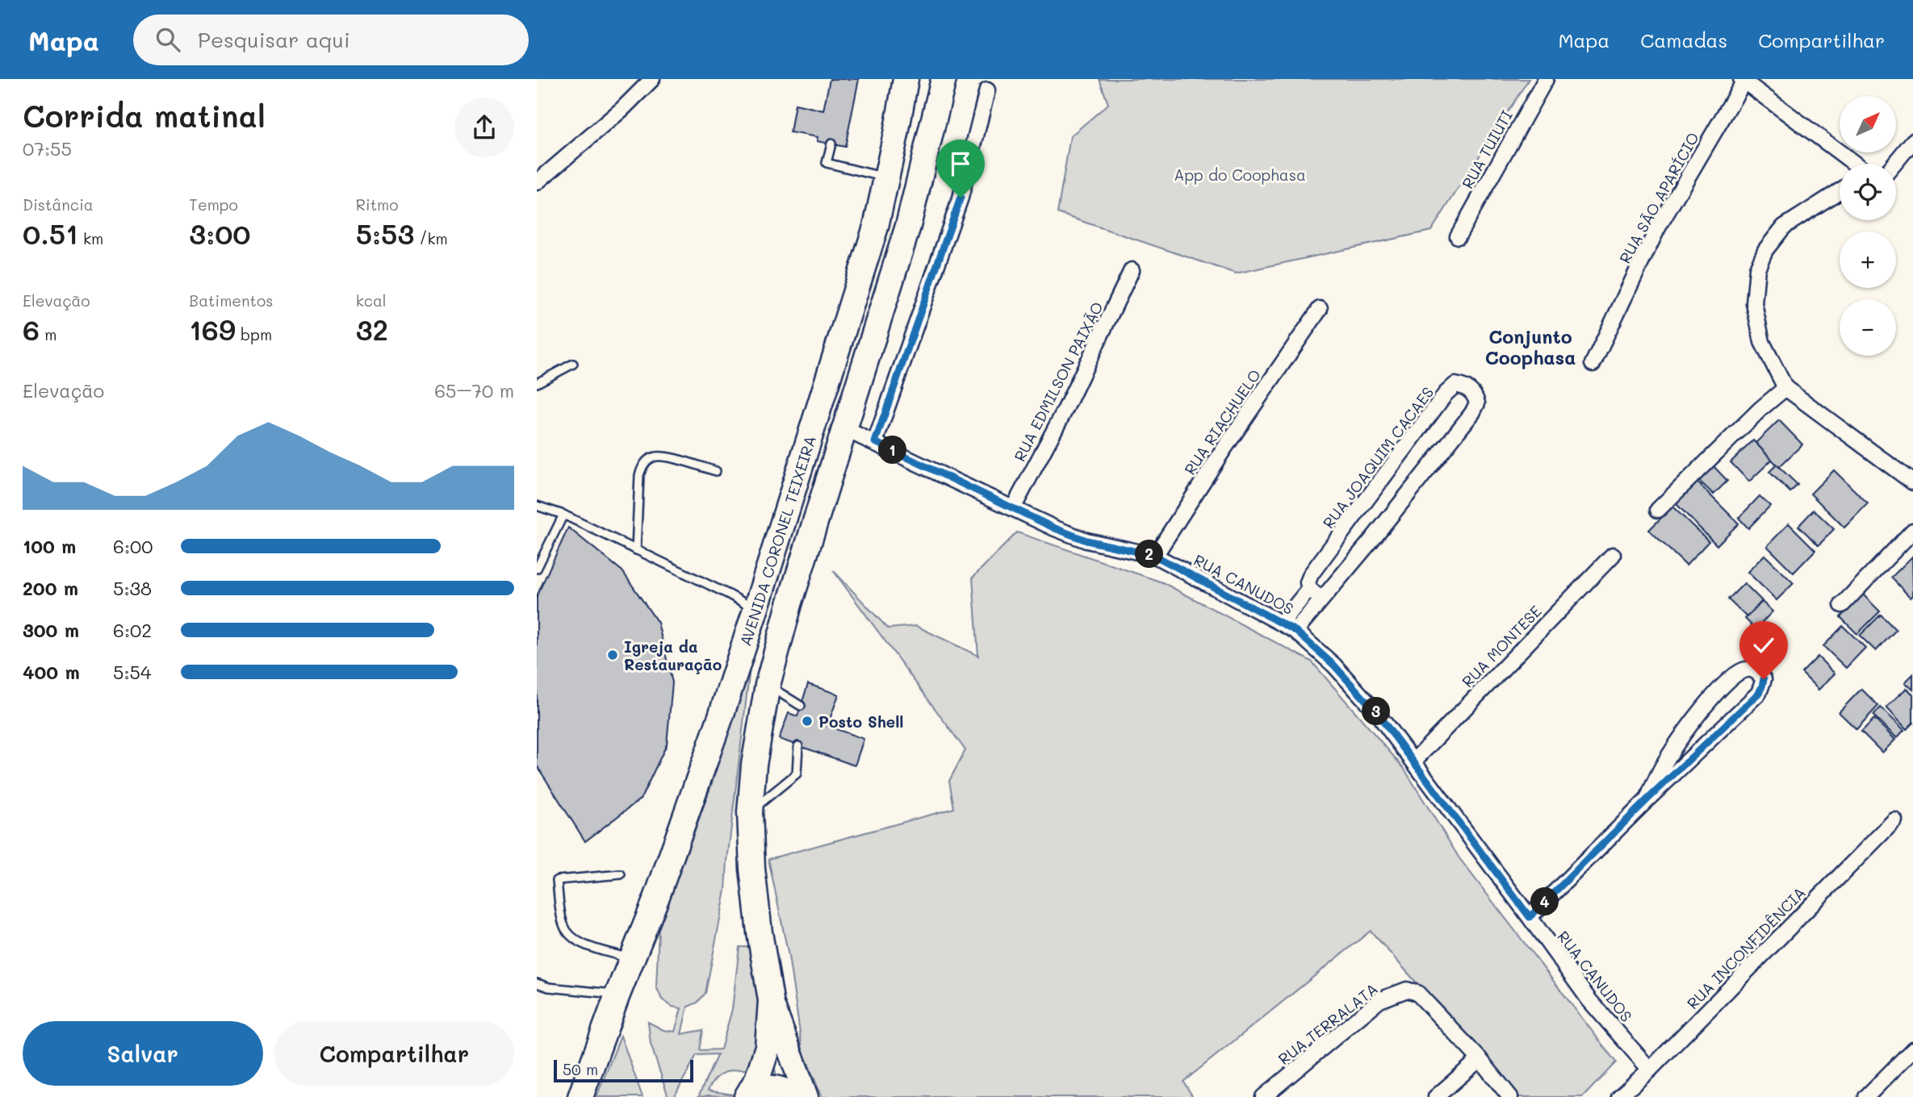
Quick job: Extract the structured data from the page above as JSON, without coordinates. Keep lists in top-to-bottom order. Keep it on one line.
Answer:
{"streets":{"highway":["AVENIDA CORONEL TEIXEIRA"],"street":["RUA TUIUTI","RUA SÃO APARÍCIO","RUA EDMILSON PAIXÃO","RUA RIACHUELO","RUA JOAQUIM CACAES","RUA CANUDOS","RUA MONTESE","RUA INCONFIDÊNCIA","RUA TERRALATA"]},"crossings":[["RUA EDMILSON PAIXÃO","RUA CANUDOS"],["RUA RIACHUELO","RUA CANUDOS"],["RUA JOAQUIM CACAES","RUA CANUDOS"],["AVENIDA CORONEL TEIXEIRA","RUA CANUDOS"],["RUA CANUDOS","RUA MONTESE"],["RUA CANUDOS","RUA INCONFIDÊNCIA"]],"districts":["Conjunto Coophasa"],"parks":["App do Coophasa"],"places":["Igreja da Restauração","Posto Shell"],"scale_bar":"50 m","north":"top right","page":{"header":"Mapa","search":"Pesquisar aqui","nav":["Mapa","Camadas","Compartilhar"],"heading":["Corrida matinal","07:55"],"map_buttons":["+","−"],"stats":[["Distância","0.51 km"],["Tempo","3:00"],["Ritmo","5:53 /km"],["Elevação","6 m"],["Batimentos","169 bpm"],["kcal","32"]],"chart":["Elevação","65–70 m"],"pins":["1","2","3","4"],"list":[{"name":"100 m","note":"6:00"},{"name":"200 m","note":"5:38"},{"name":"300 m","note":"6:02"},{"name":"400 m","note":"5:54"}],"buttons":["Salvar","Compartilhar"],"scale":"50 m"}}
